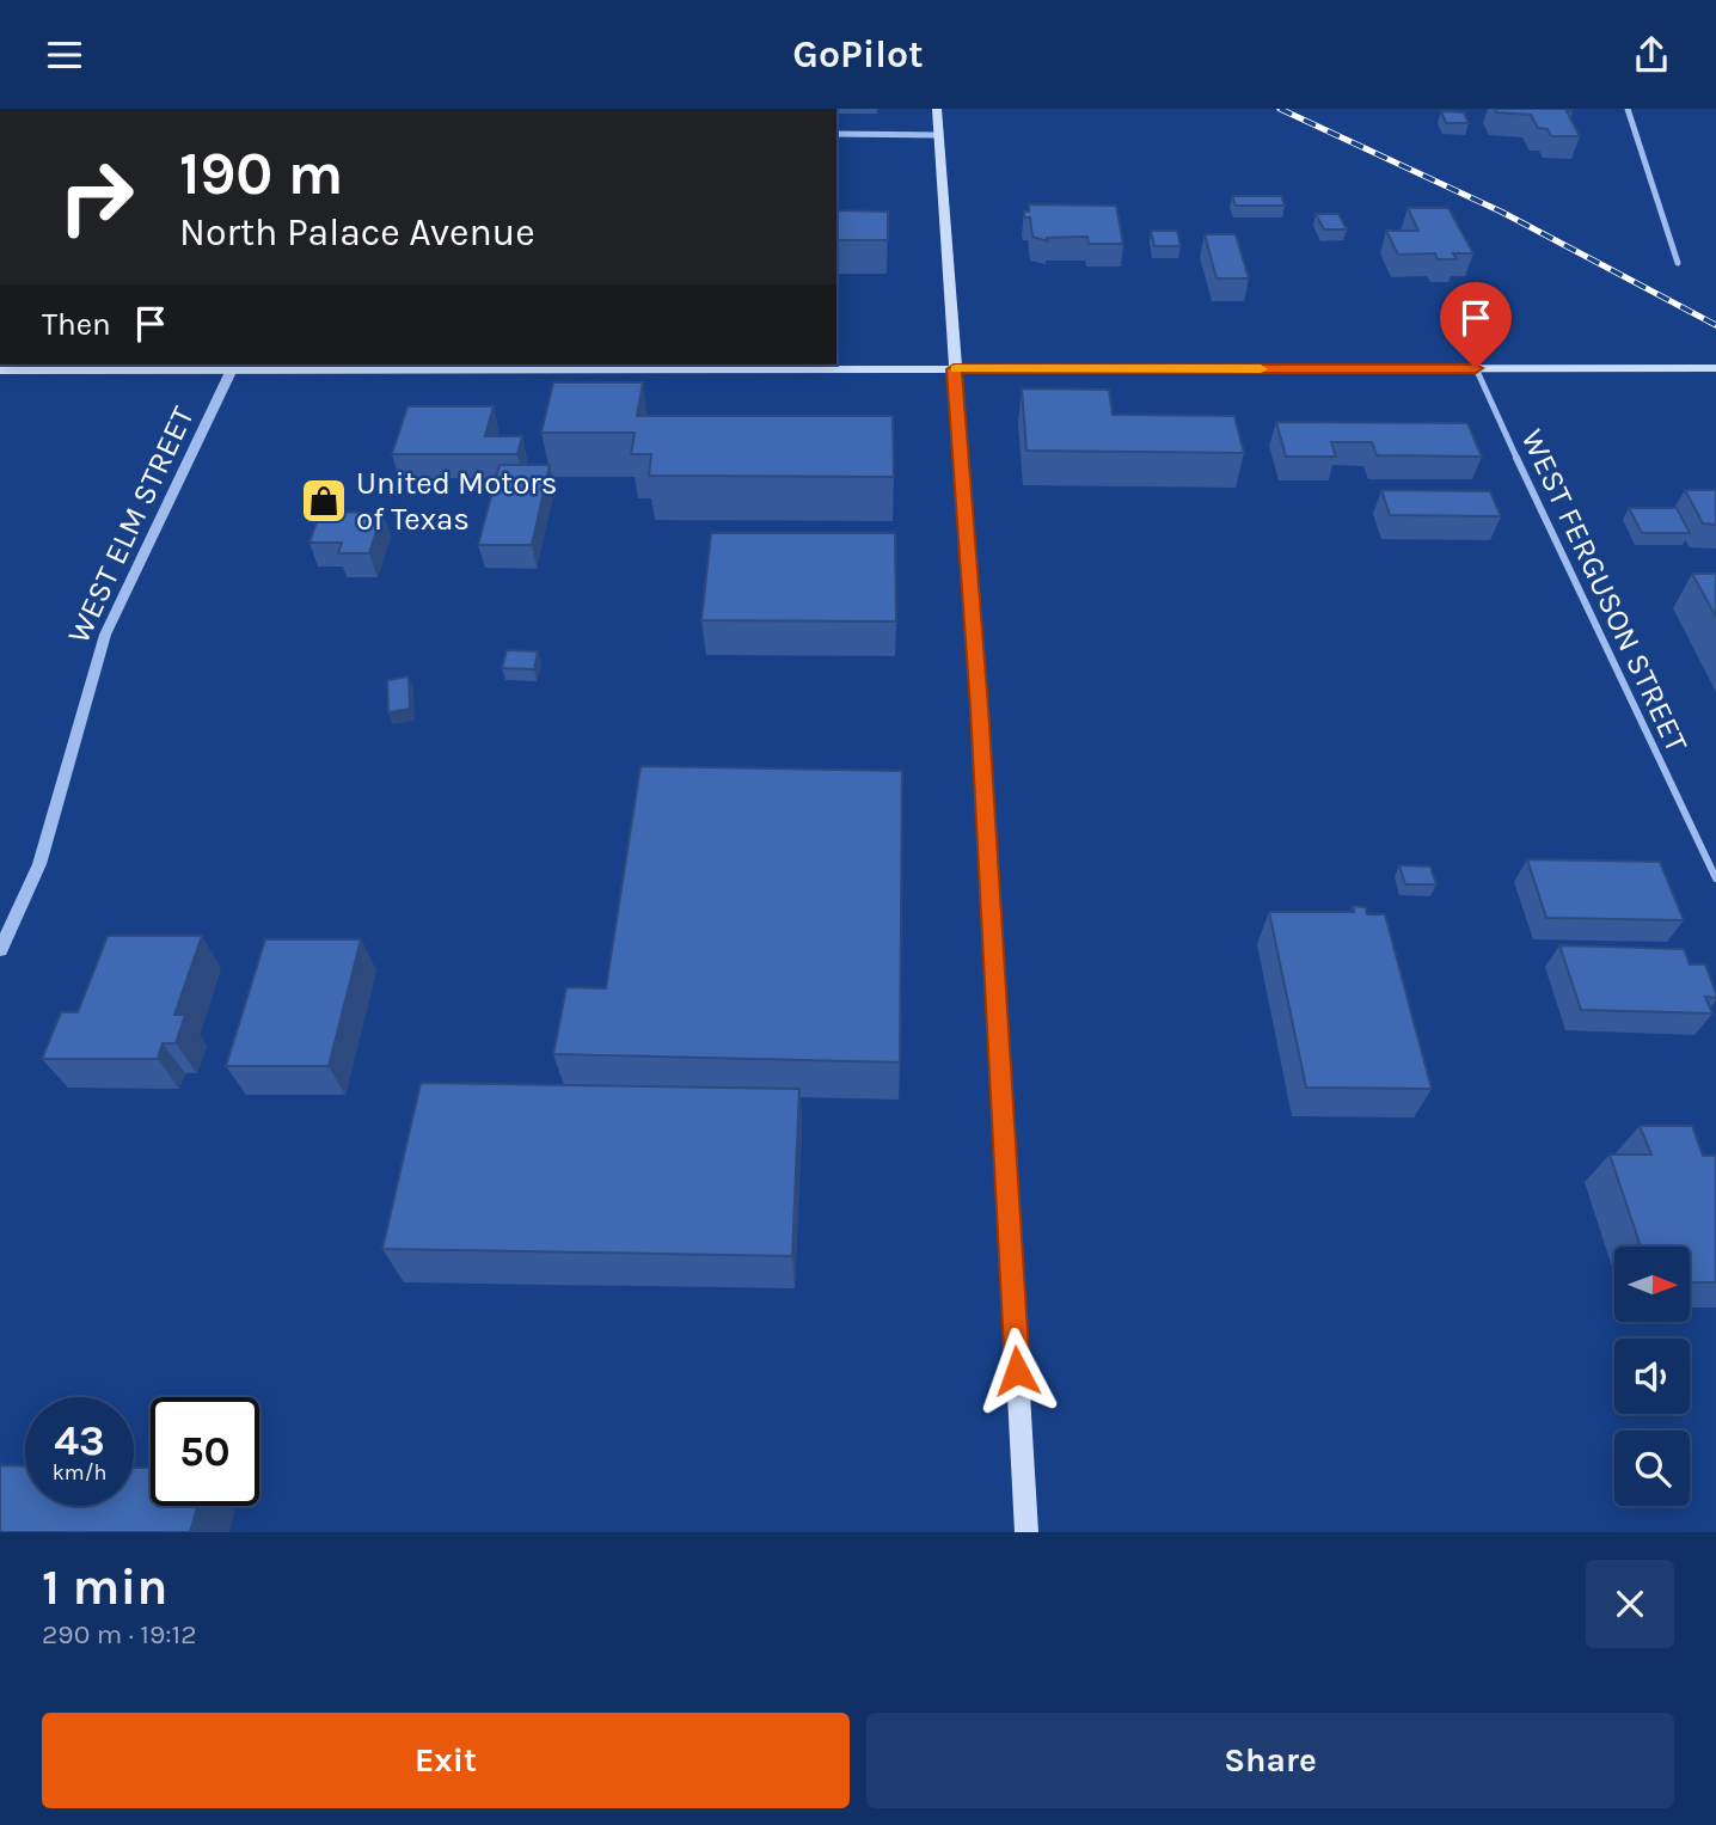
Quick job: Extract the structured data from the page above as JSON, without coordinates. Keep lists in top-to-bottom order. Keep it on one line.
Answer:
{"streets":{"street":["WEST ELM STREET","WEST FERGUSON STREET"]},"places":{"shop":["United Motors of Texas"]},"north":"right","page":{"header":"GoPilot","turn":["190 m","North Palace Avenue"],"then":"Then","speed":"43 km/h","limit":"50","heading":["1 min","290 m · 19:12"],"buttons":["Exit","Share"]}}
